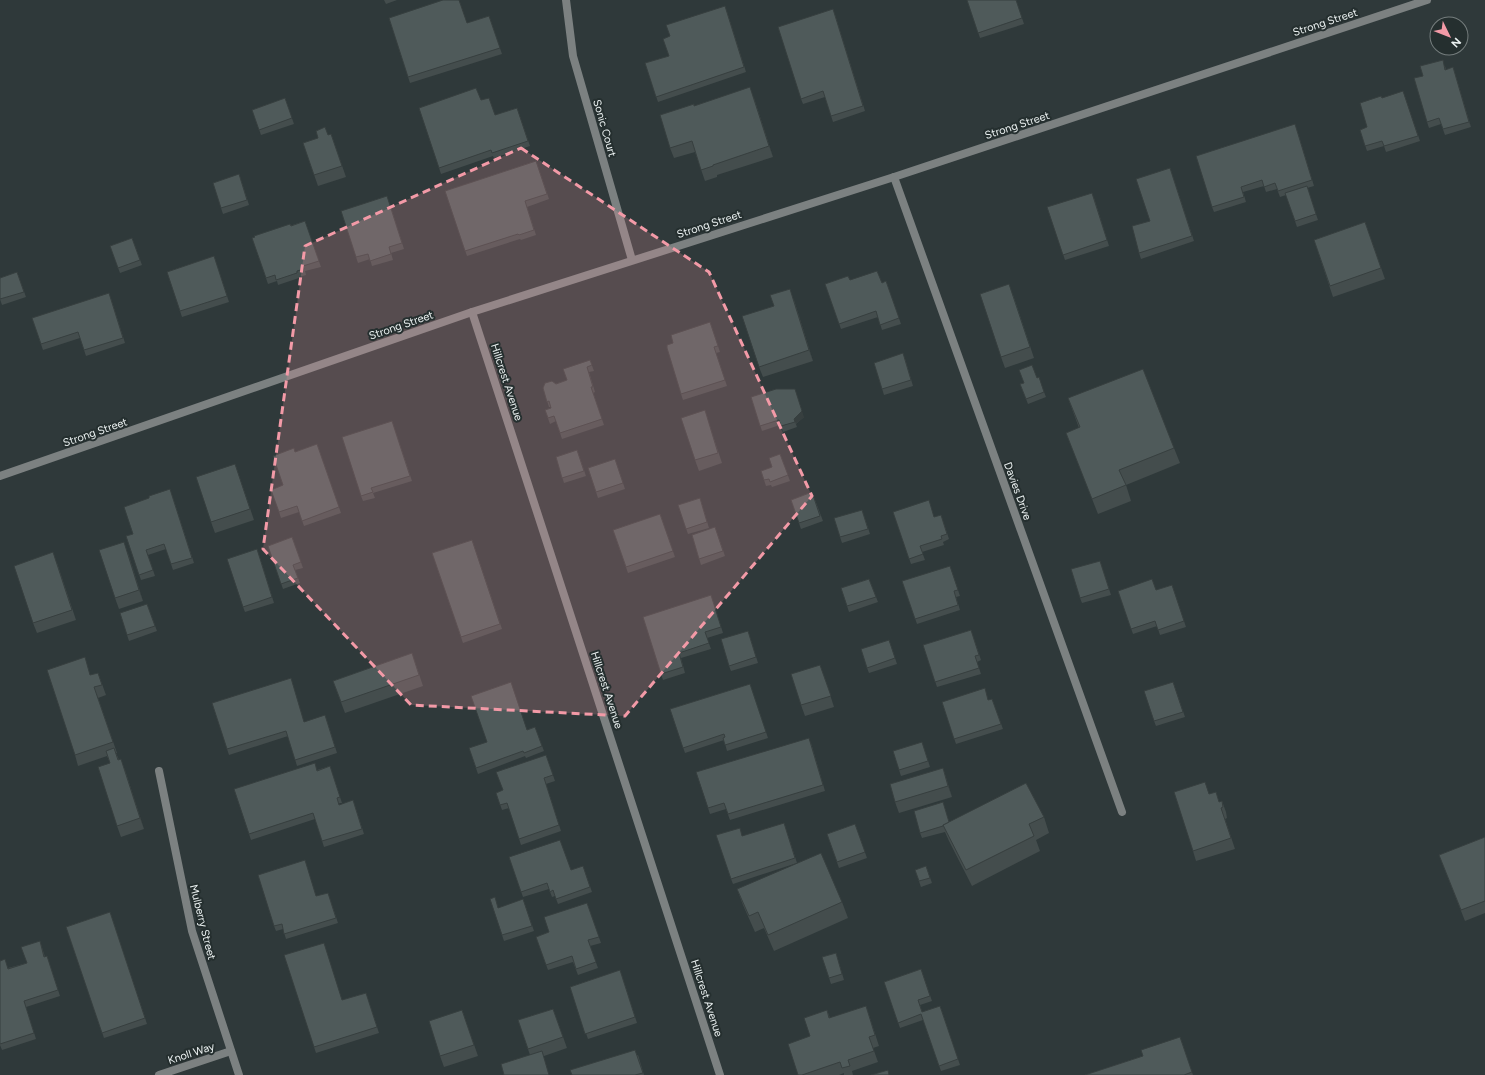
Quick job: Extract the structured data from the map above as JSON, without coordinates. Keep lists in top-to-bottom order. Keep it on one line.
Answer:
{"streets":{"street":["Strong Street","Sonic Court","Hillcrest Avenue","Davies Drive","Mulberry Street","Knoll Way"]},"crossings":[["Strong Street","Sonic Court"],["Strong Street","Hillcrest Avenue"],["Strong Street","Davies Drive"],["Mulberry Street","Knoll Way"]],"north":"bottom right"}
